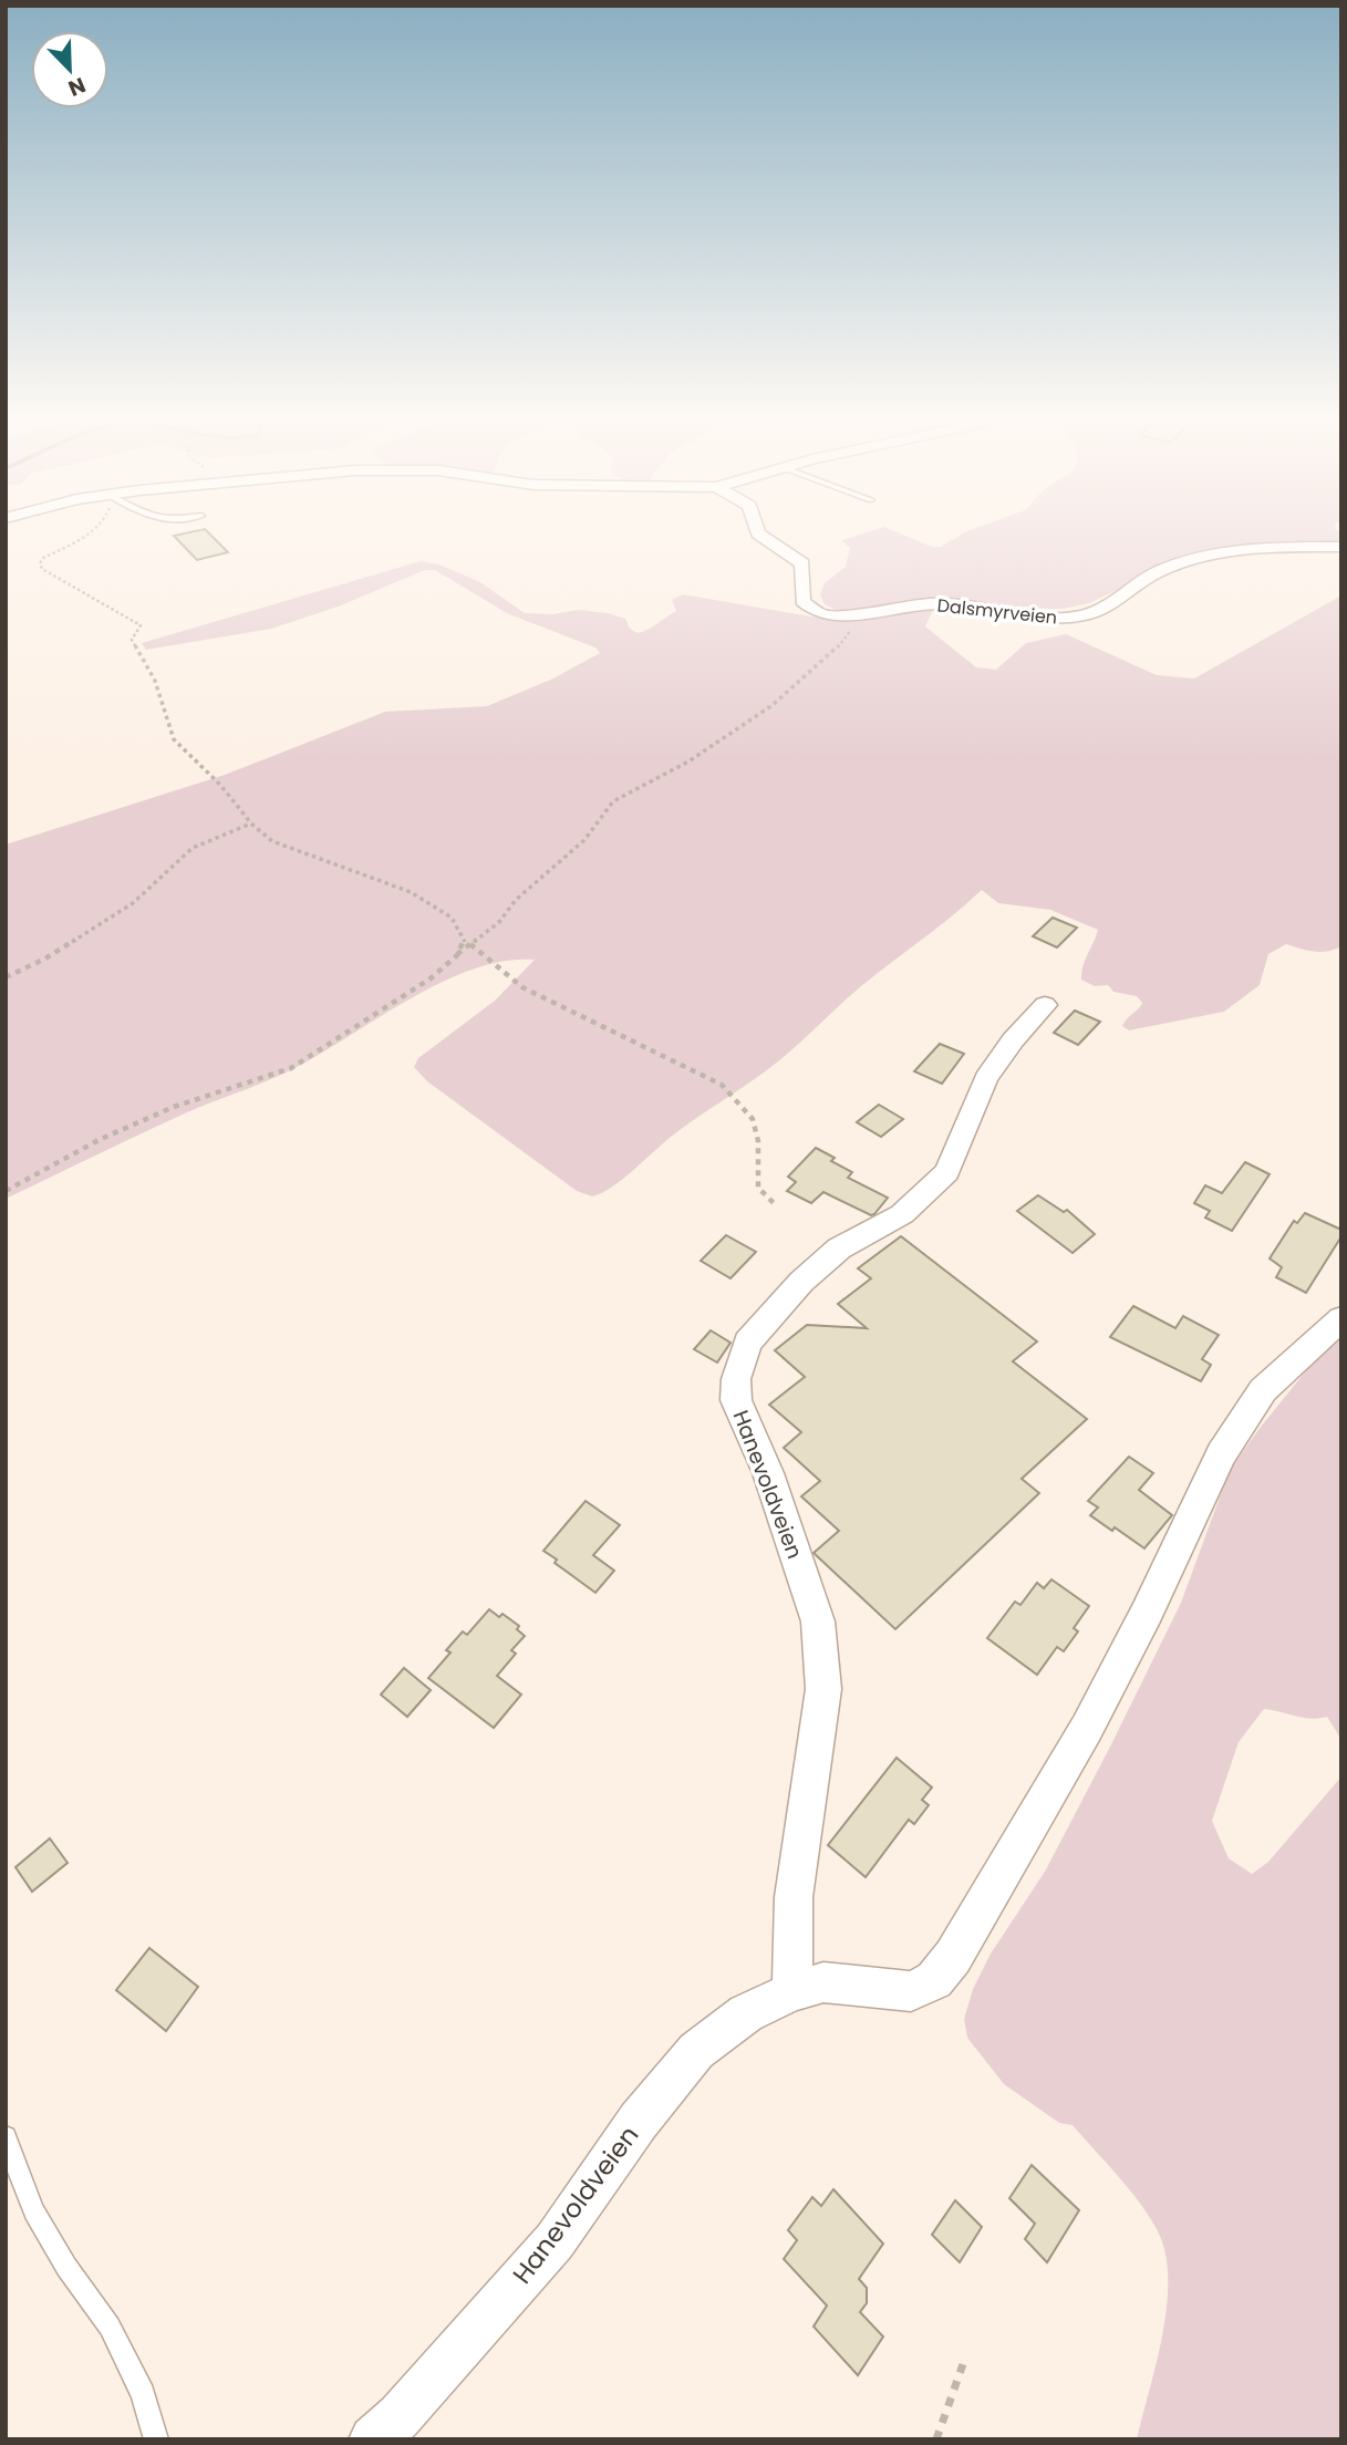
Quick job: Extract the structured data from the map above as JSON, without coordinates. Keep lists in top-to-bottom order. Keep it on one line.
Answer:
{"streets":{"street":["Dalsmyrveien","Hanevoldveien"]},"north":"bottom right"}
